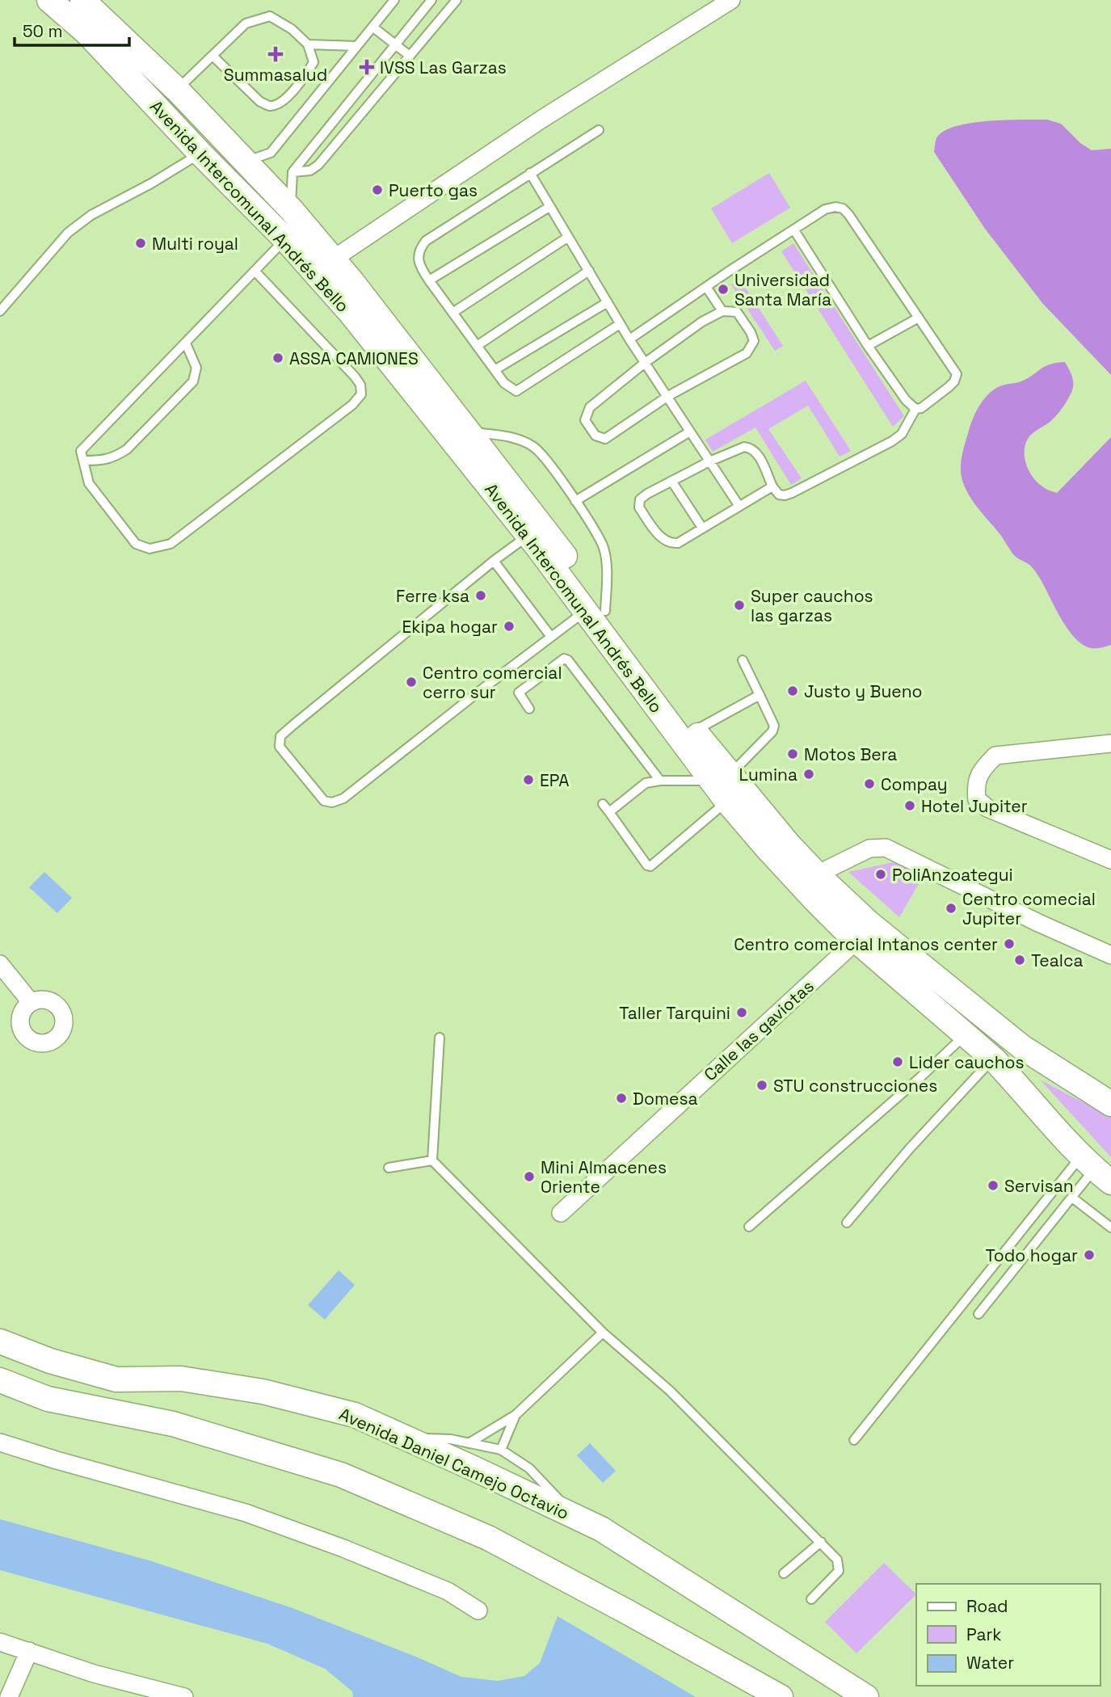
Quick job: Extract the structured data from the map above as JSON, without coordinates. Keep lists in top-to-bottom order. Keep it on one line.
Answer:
{"streets":{"main road":["Avenida Intercomunal Andrés Bello","Avenida Daniel Camejo Octavio"],"street":["Calle las gaviotas"]},"crossings":[["Avenida Intercomunal Andrés Bello","Calle las gaviotas"]],"places":{"health":["Summasalud","IVSS Las Garzas"],"other":["Puerto gas","Multi royal","Universidad Santa María","ASSA CAMIONES","Ferre ksa","Super cauchos las garzas","Ekipa hogar","Centro comercial cerro sur","Justo y Bueno","Motos Bera","Lumina","EPA","Compay","Hotel Jupiter","PoliAnzoategui","Centro comecial Jupiter","Centro comercial Intanos center","Tealca","Taller Tarquini","Lider cauchos","STU construcciones","Domesa","Mini Almacenes Oriente","Servisan","Todo hogar"]},"legend":["Road","Park","Water"],"scale_bar":"50 m"}
